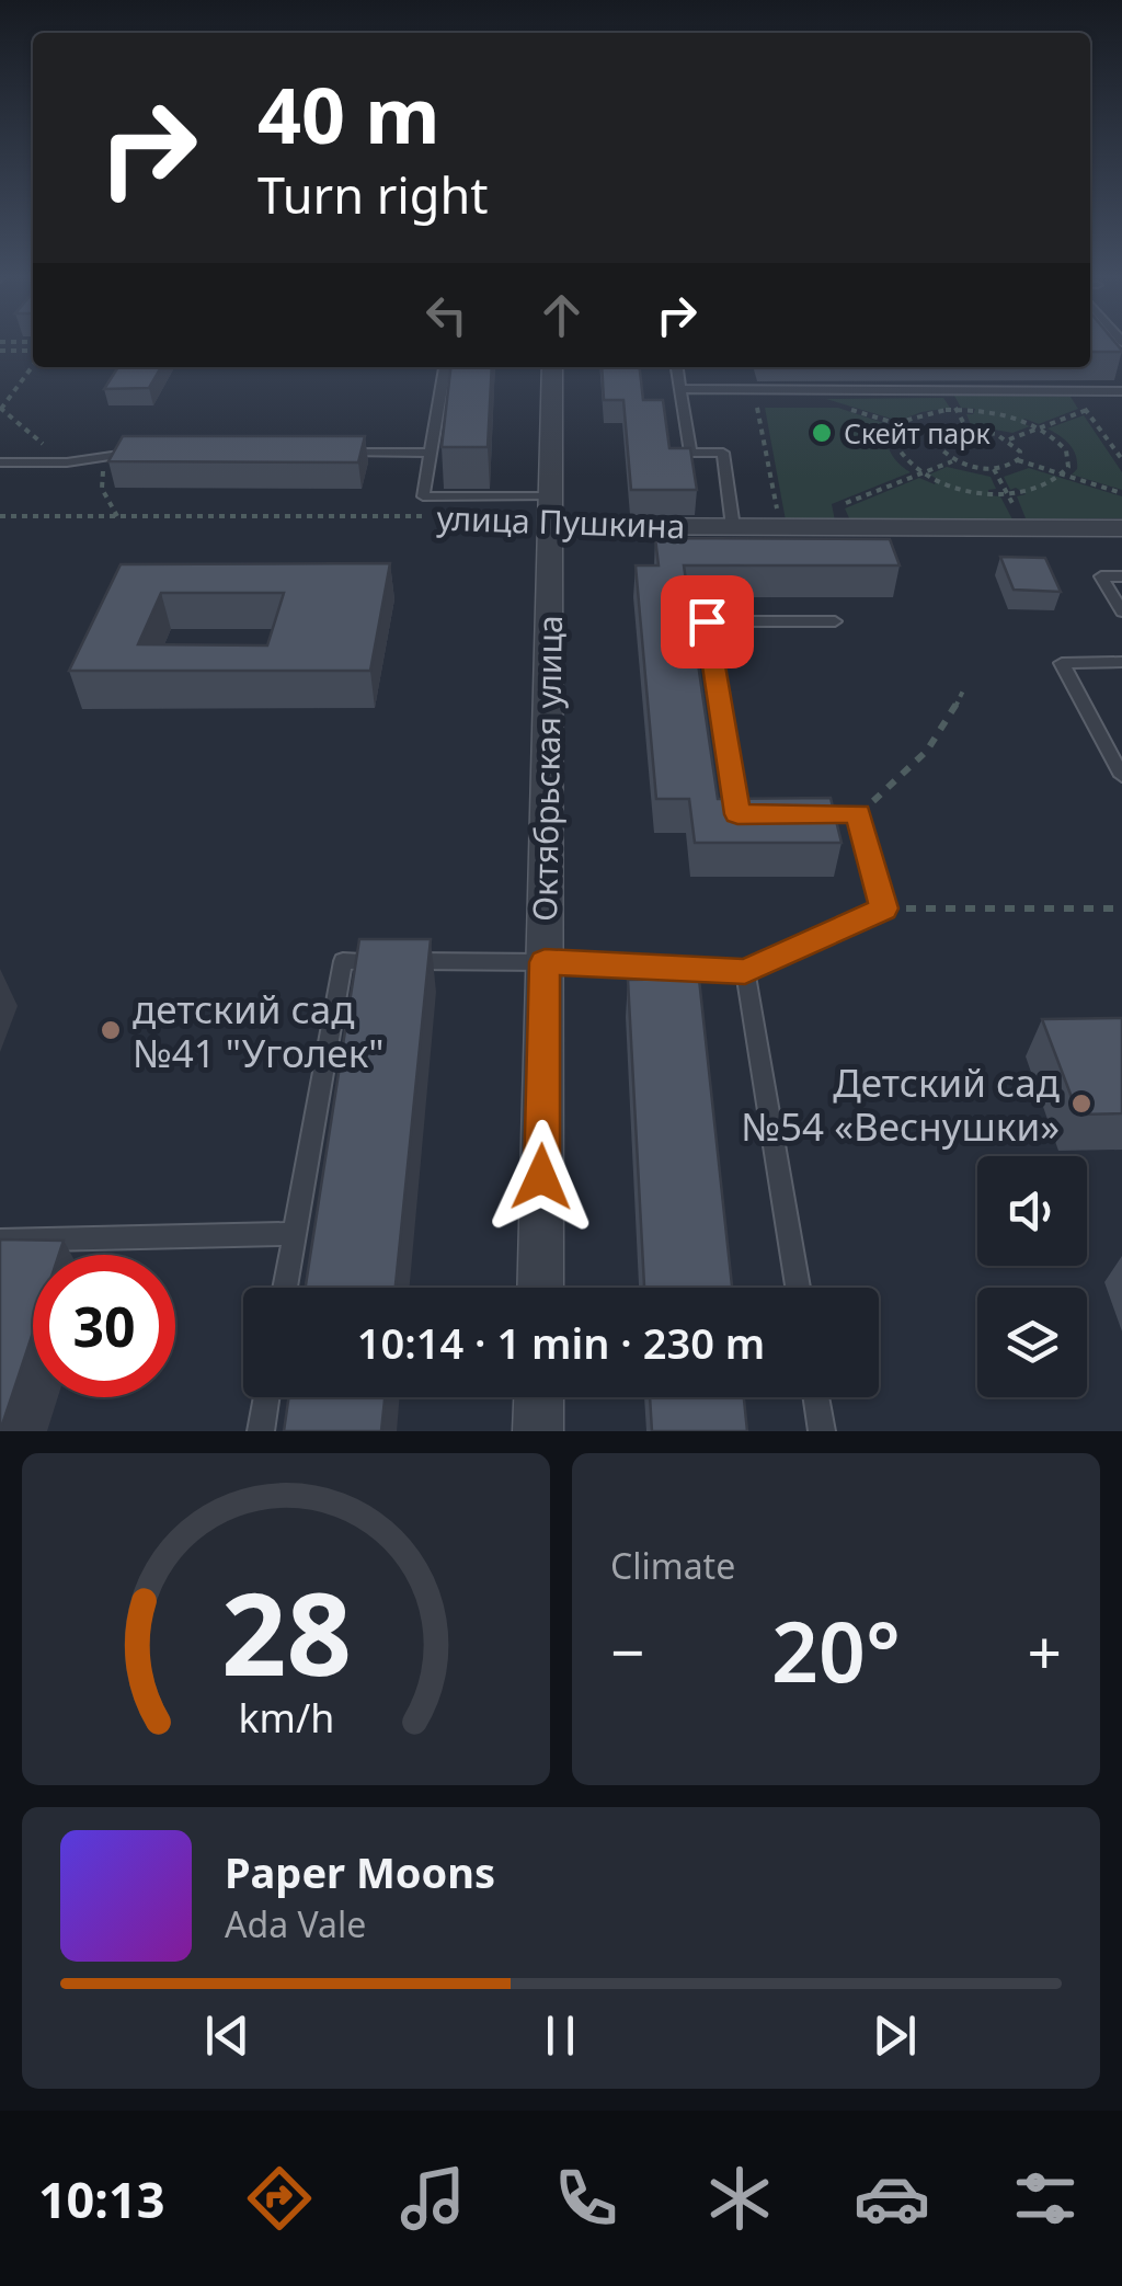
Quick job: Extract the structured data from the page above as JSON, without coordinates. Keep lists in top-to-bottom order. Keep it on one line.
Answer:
{"streets":{"street":["улица Пушкина","Октябрьская улица"]},"crossings":[["улица Пушкина","Октябрьская улица"]],"places":["Скейт парк","детский сад №41 \"Уголек\"","Детский сад №54 «Веснушки»"],"page":{"turn":["40 m","Turn right"],"limit":"30","trip":"10:14 · 1 min · 230 m","tile":"Climate","heat":["−","20°","+"],"song":["Paper Moons","Ada Vale"],"tabs":"10:13","gauge":["28","km/h"]}}
